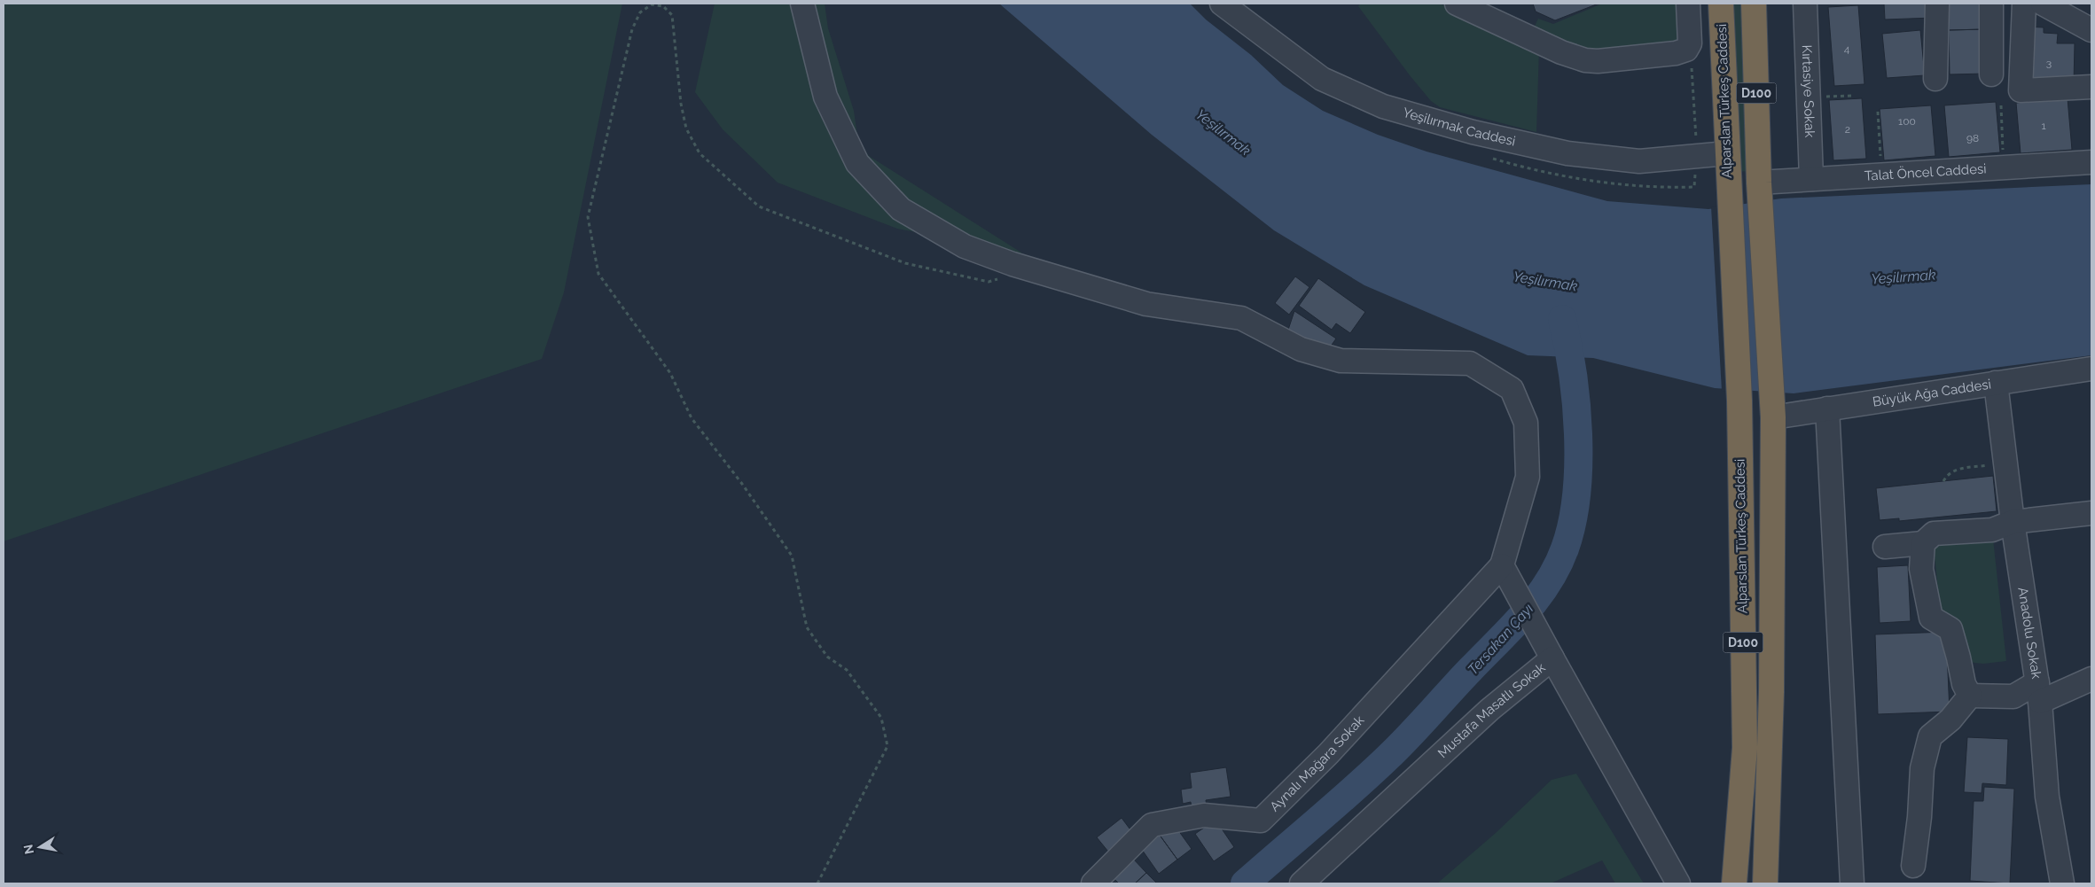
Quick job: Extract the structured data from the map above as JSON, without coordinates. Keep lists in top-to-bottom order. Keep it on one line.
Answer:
{"streets":{"highway":["D100","Alparslan Türkeş Caddesi"],"street":["Kırtasiye Sokak","Yeşilırmak Caddesi","Talat Öncel Caddesi","Büyük Ağa Caddesi","Anadolu Sokak","Mustafa Masatlı Sokak","Aynalı Mağara Sokak"]},"crossings":[["Kırtasiye Sokak","Talat Öncel Caddesi"],["D100","Talat Öncel Caddesi"],["D100","Büyük Ağa Caddesi"],["Alparslan Türkeş Caddesi","Yeşilırmak Caddesi"],["Büyük Ağa Caddesi","Anadolu Sokak"]],"water":["Yeşilırmak","Tersakan Çayı"],"house_numbers":["4","3","100","1","2","98"],"north":"left"}
